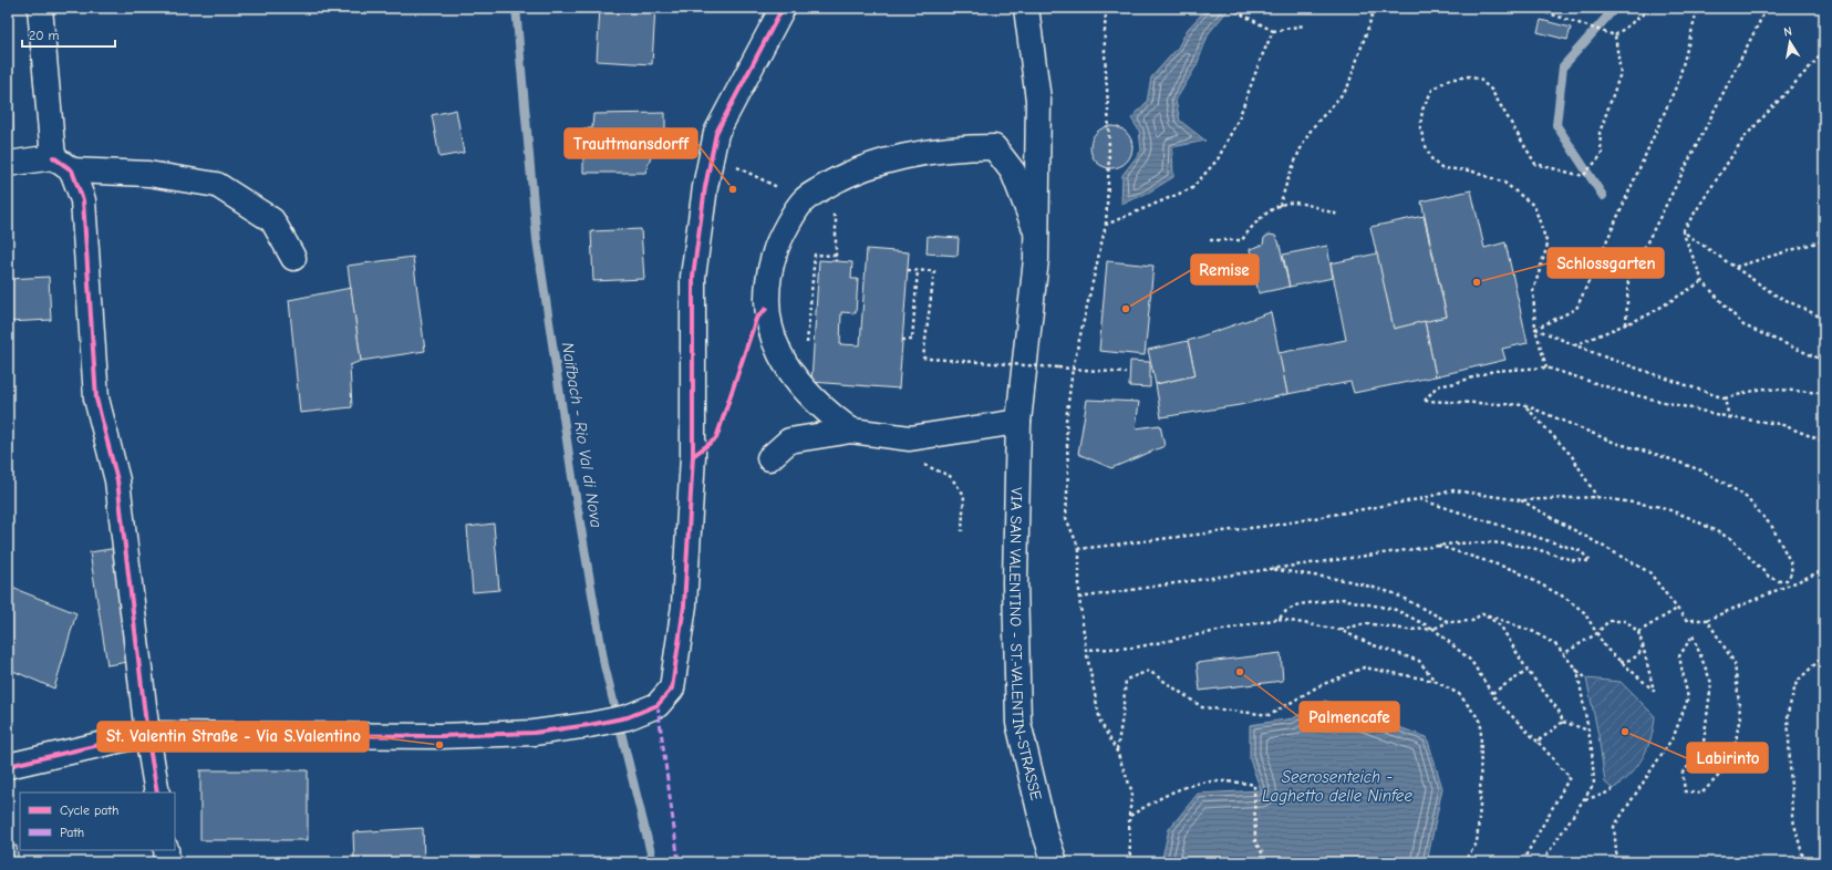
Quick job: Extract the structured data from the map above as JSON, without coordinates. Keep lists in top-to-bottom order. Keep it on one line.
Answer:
{"streets":{"street":["VIA SAN VALENTINO - ST.-VALENTIN-STRASSE"]},"water":["Naifbach - Rio Val di Nova","Seerosenteich - Laghetto delle Ninfee"],"places":["Trauttmansdorff","Schlossgarten","Remise","Palmencafe","Labirinto","St. Valentin Straße - Via S.Valentino"],"legend":["Cycle path","Path"],"scale_bar":"20 m","north":"top"}
